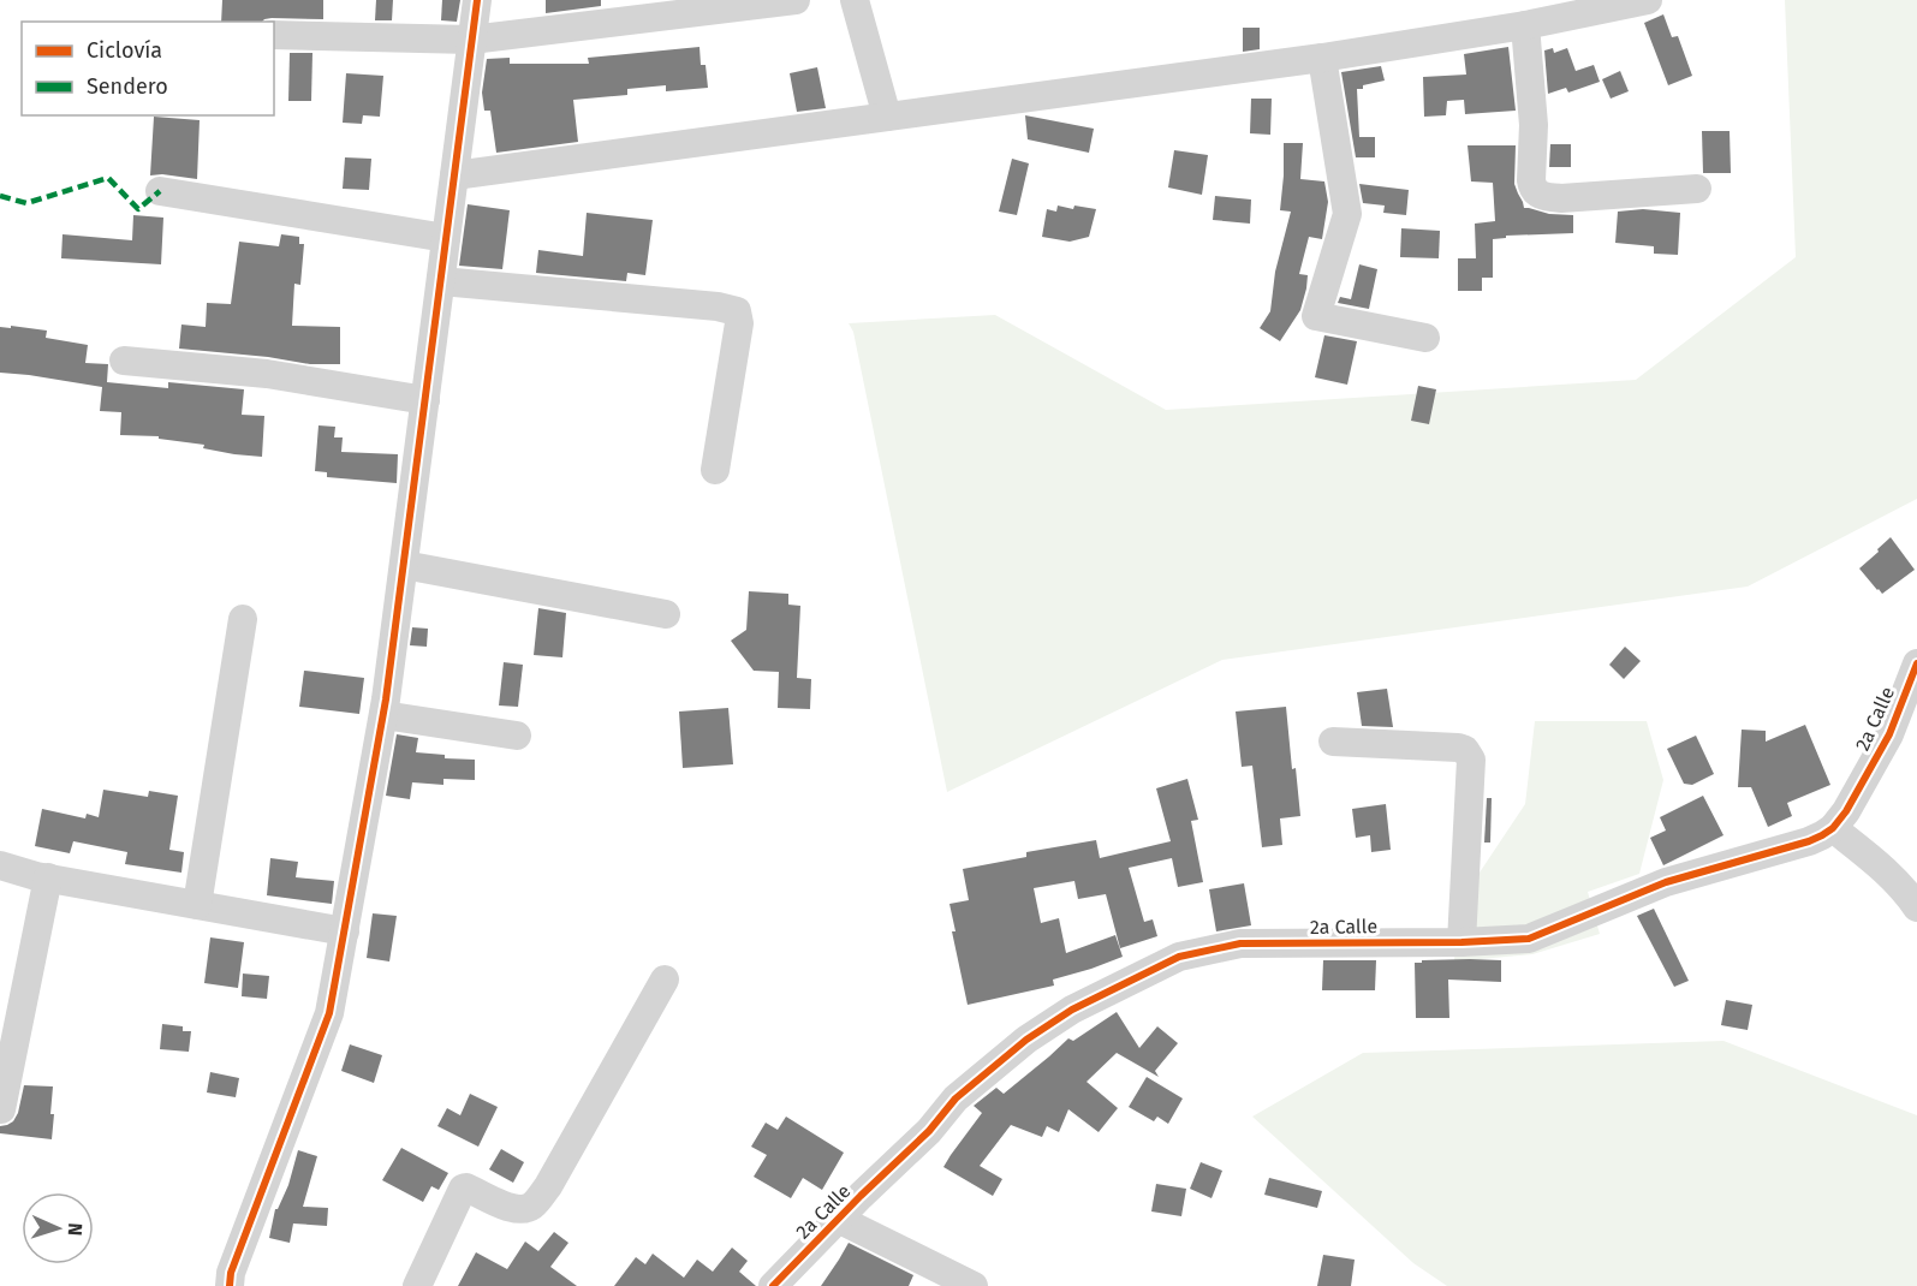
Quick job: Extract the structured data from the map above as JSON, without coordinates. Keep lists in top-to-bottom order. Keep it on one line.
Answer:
{"streets":{"street":["2a Calle"]},"legend":["Ciclovía","Sendero"],"north":"right"}
